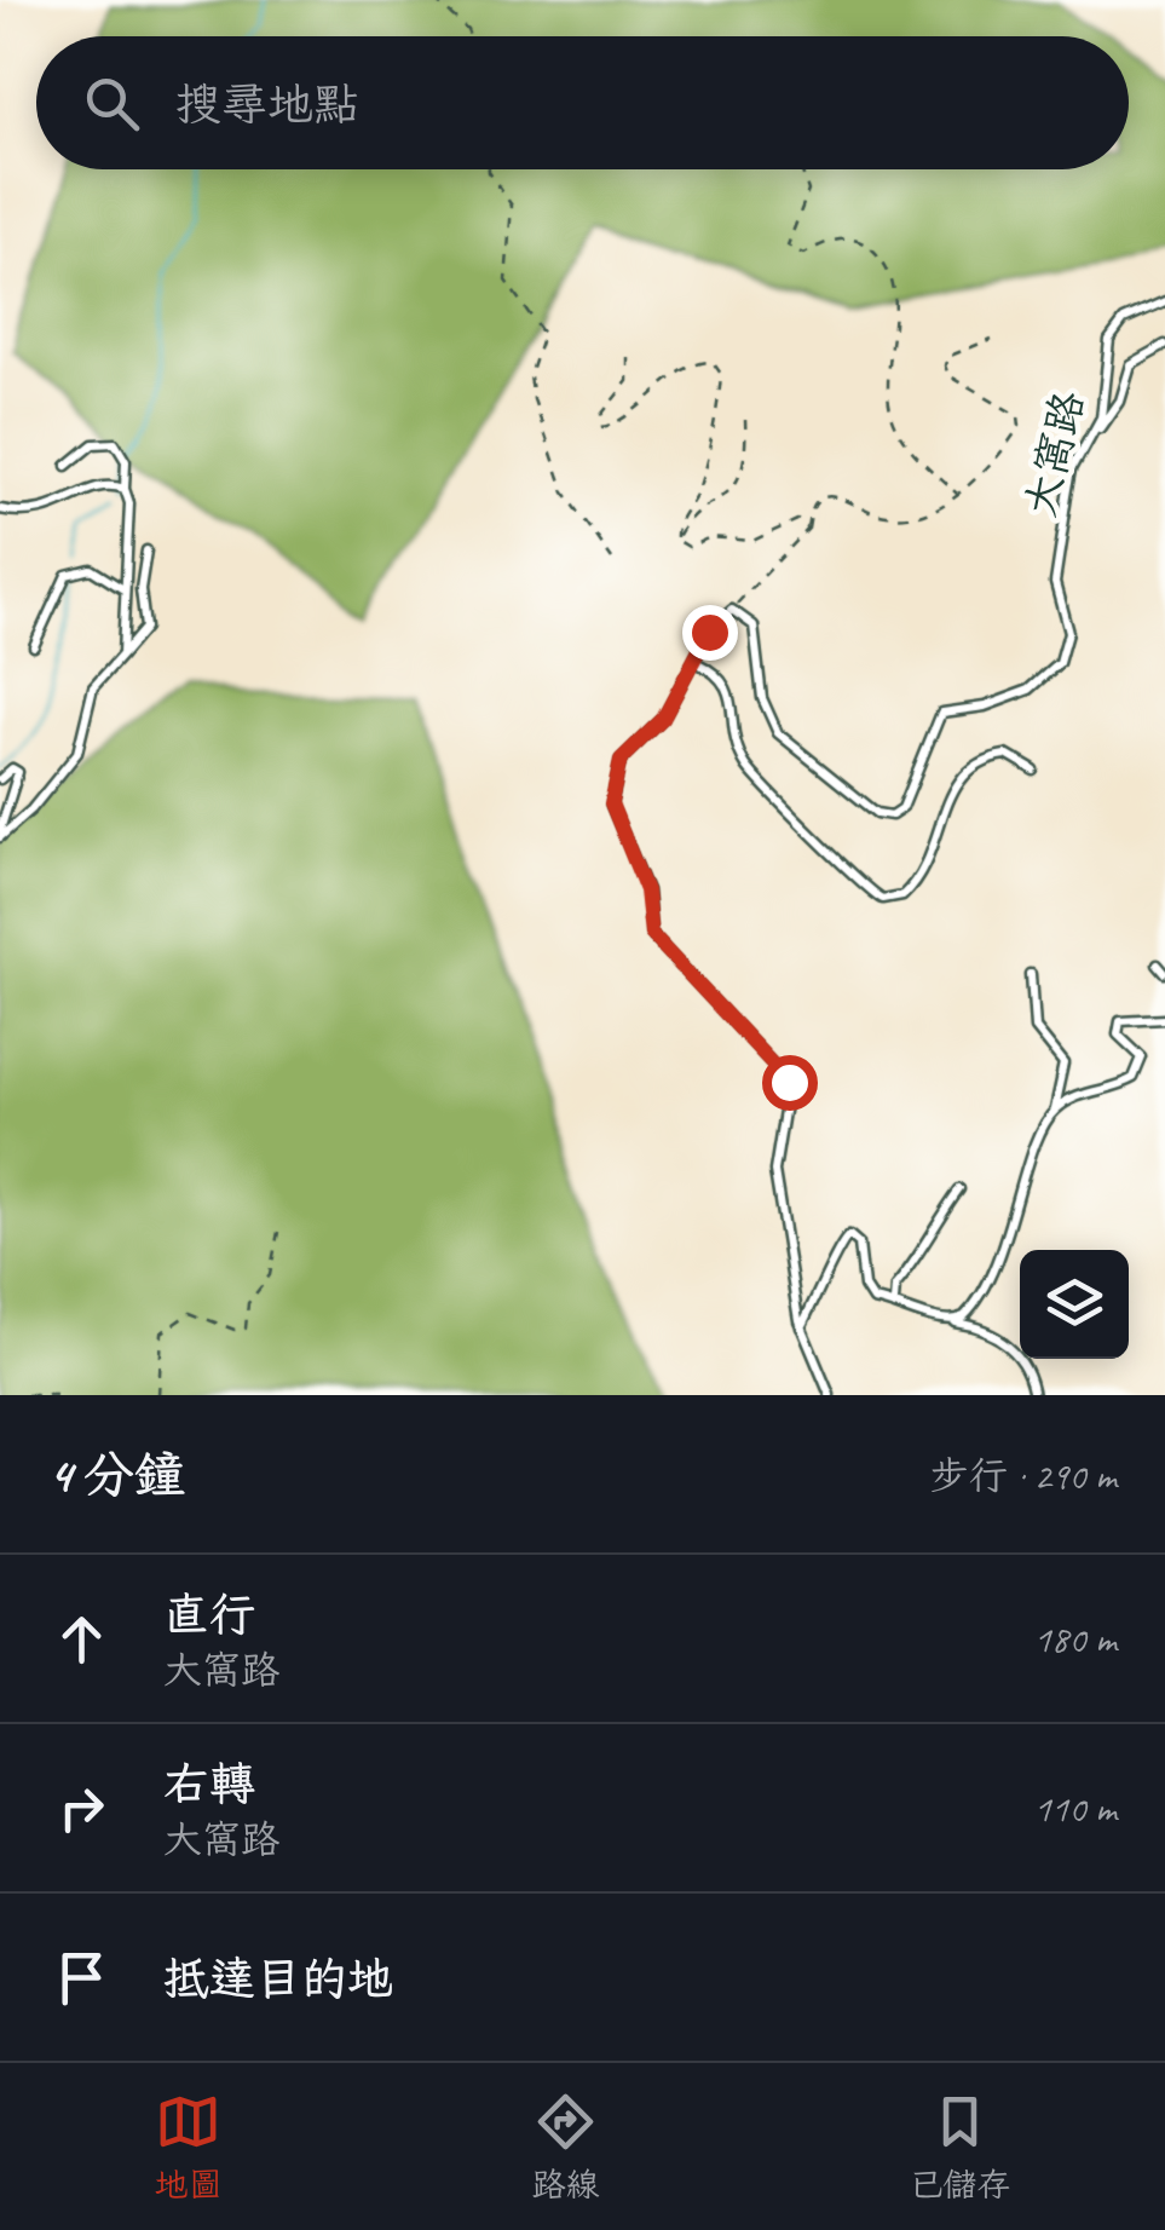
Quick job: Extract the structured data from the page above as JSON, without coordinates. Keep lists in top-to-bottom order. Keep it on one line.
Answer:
{"streets":{"lane":["大窩路"]},"page":{"search":"搜尋地點","heading":["4 分鐘","步行 · 290 m"],"list":[["直行","大窩路","180 m"],["右轉","大窩路","110 m"],"抵達目的地"],"nav":["地圖","路線","已儲存"]}}
